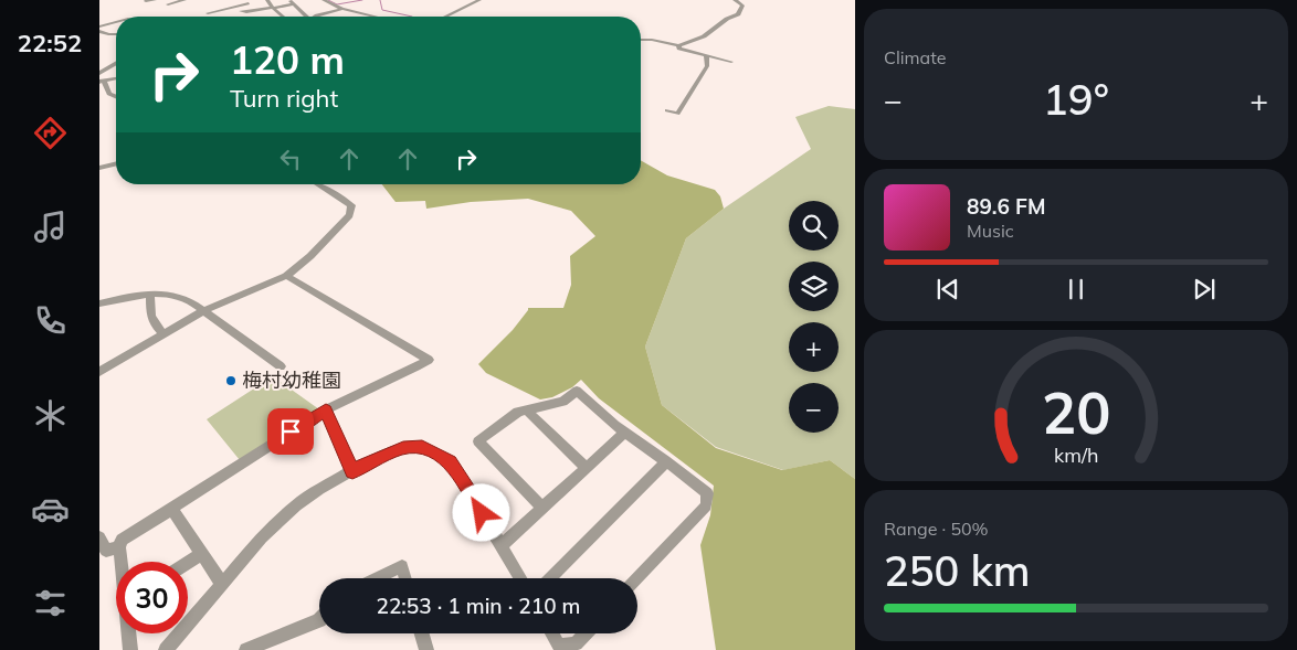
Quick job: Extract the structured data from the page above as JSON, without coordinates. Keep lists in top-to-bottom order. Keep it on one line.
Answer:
{"places":["梅村幼稚園"],"page":{"tabs":"22:52","tile":["Climate",["Range · 50%","250 km"]],"turn":["120 m","Turn right"],"heat":["−","19°","+"],"song":["89.6 FM","Music"],"map_buttons":["+","−"],"limit":"30","trip":"22:53 · 1 min · 210 m","gauge":["20","km/h"]}}
